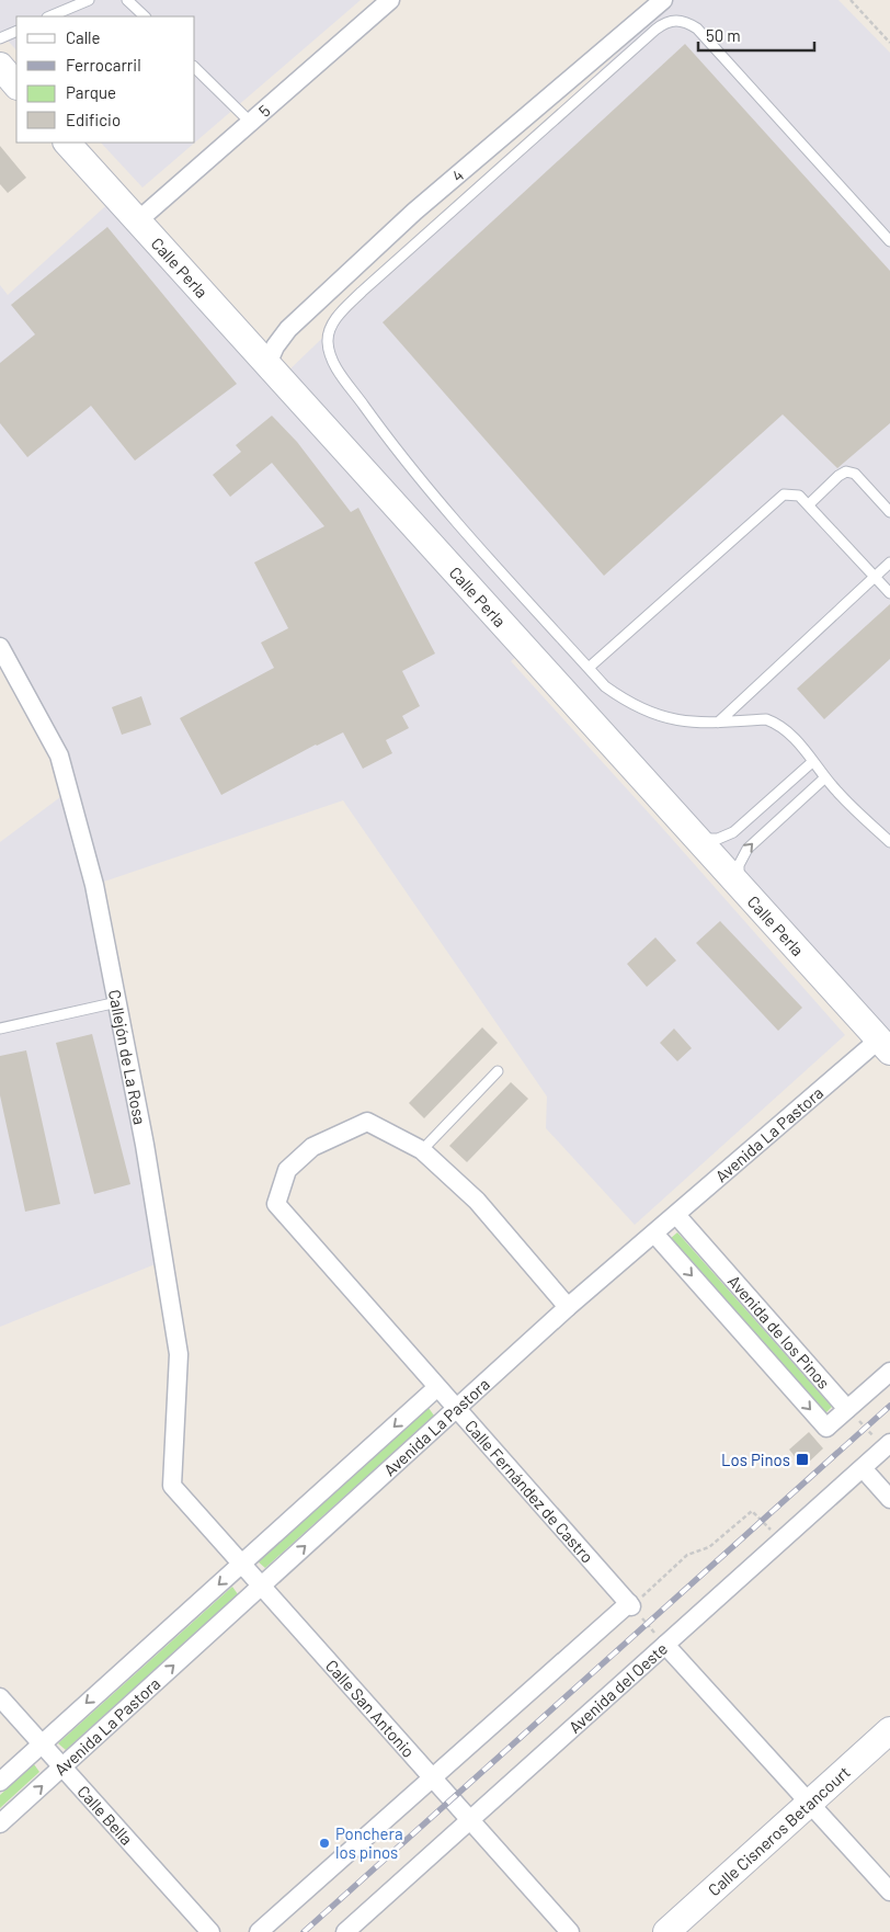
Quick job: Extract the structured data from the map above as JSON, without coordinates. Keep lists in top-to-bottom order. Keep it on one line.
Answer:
{"streets":{"main road":["Calle Perla","Calle Cisneros Betancourt"],"street":["5","4","Callejón de La Rosa","Avenida La Pastora","Avenida de los Pinos","Calle Fernández de Castro","Avenida del Oeste","Calle San Antonio","Calle Bella"]},"crossings":[["5","Calle Perla"],["4","Calle Perla"],["Calle Perla","Avenida La Pastora"],["Callejón de La Rosa","Calle San Antonio"],["Avenida La Pastora","Avenida de los Pinos"],["Avenida La Pastora","Calle Fernández de Castro"],["Avenida La Pastora","Calle San Antonio"],["Avenida La Pastora","Calle Bella"],["Avenida del Oeste","Calle San Antonio"]],"places":{"transit":["Los Pinos"],"other":["Ponchera los pinos"]},"legend":["Calle","Ferrocarril","Parque","Edificio"],"scale_bar":"50 m"}
